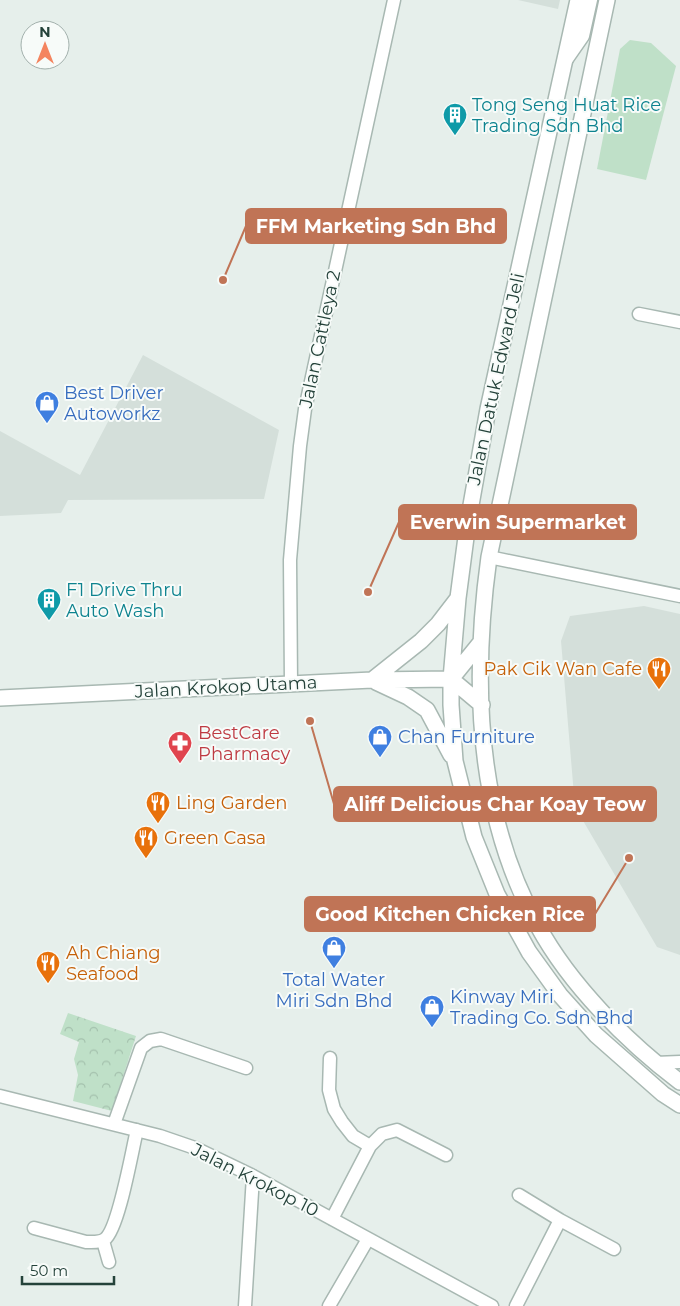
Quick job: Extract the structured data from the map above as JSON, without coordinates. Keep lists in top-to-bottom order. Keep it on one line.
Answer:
{"streets":{"street":["Jalan Cattleya 2","Jalan Datuk Edward Jeli","Jalan Krokop Utama","Jalan Krokop 10"]},"crossings":[["Jalan Cattleya 2","Jalan Krokop Utama"],["Jalan Datuk Edward Jeli","Jalan Krokop Utama"]],"places":{"building":["Tong Seng Huat Rice Trading Sdn Bhd","F1 Drive Thru Auto Wash"],"other":["FFM Marketing Sdn Bhd","Everwin Supermarket","Aliff Delicious Char Koay Teow","Good Kitchen Chicken Rice"],"shop":["Best Driver Autoworkz","Chan Furniture","Total Water Miri Sdn Bhd","Kinway Miri Trading Co. Sdn Bhd"],"restaurant":["Pak Cik Wan Cafe","Ling Garden","Green Casa","Ah Chiang Seafood"],"pharmacy":["BestCare Pharmacy"]},"scale_bar":"50 m","north":"top"}
